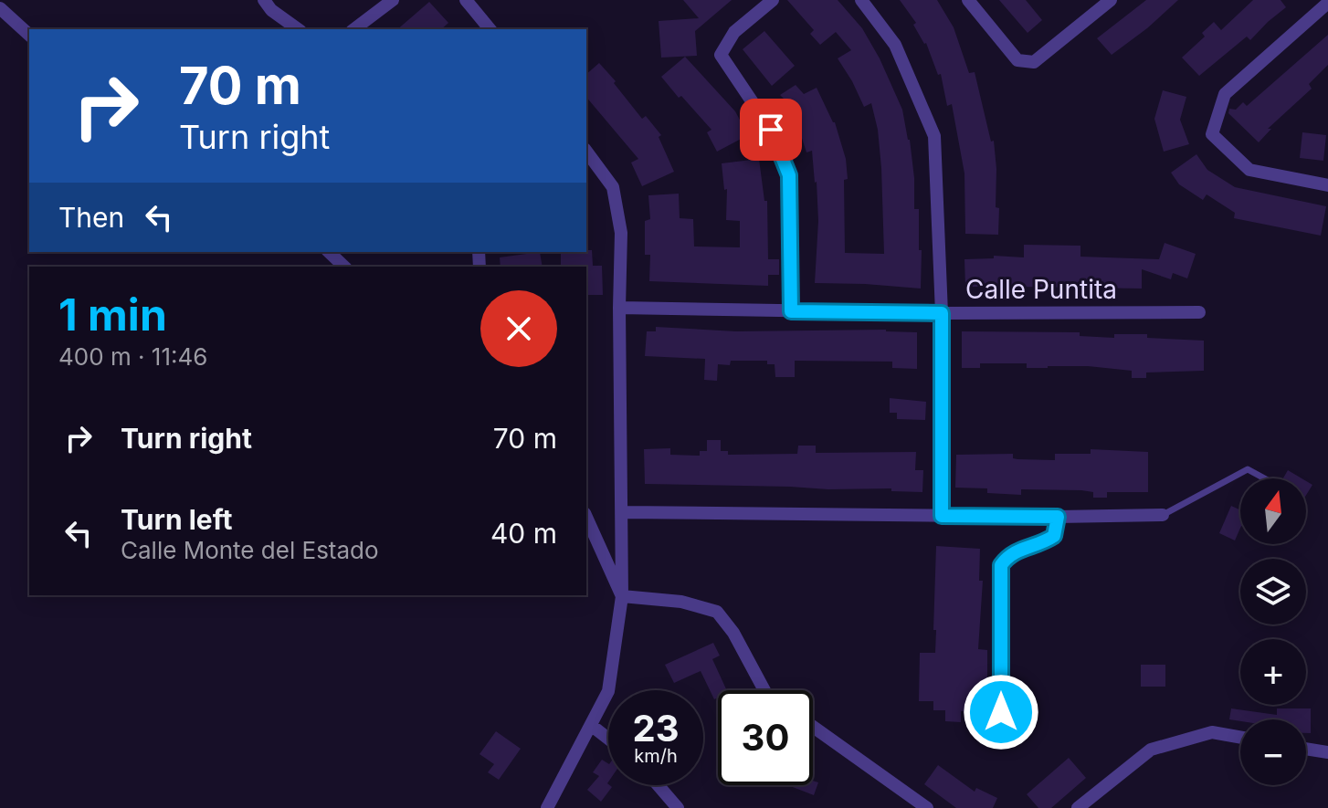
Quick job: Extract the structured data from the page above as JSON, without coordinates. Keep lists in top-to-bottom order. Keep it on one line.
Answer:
{"streets":{"street":["Calle Puntita"]},"north":"top","page":{"turn":["70 m","Turn right"],"then":"Then","heading":["1 min","400 m · 11:46"],"list":[{"name":"Turn right","value":"70 m"},{"name":"Turn left","note":"Calle Monte del Estado","value":"40 m"}],"map_buttons":["+","−"],"speed":"23 km/h","limit":"30"}}
